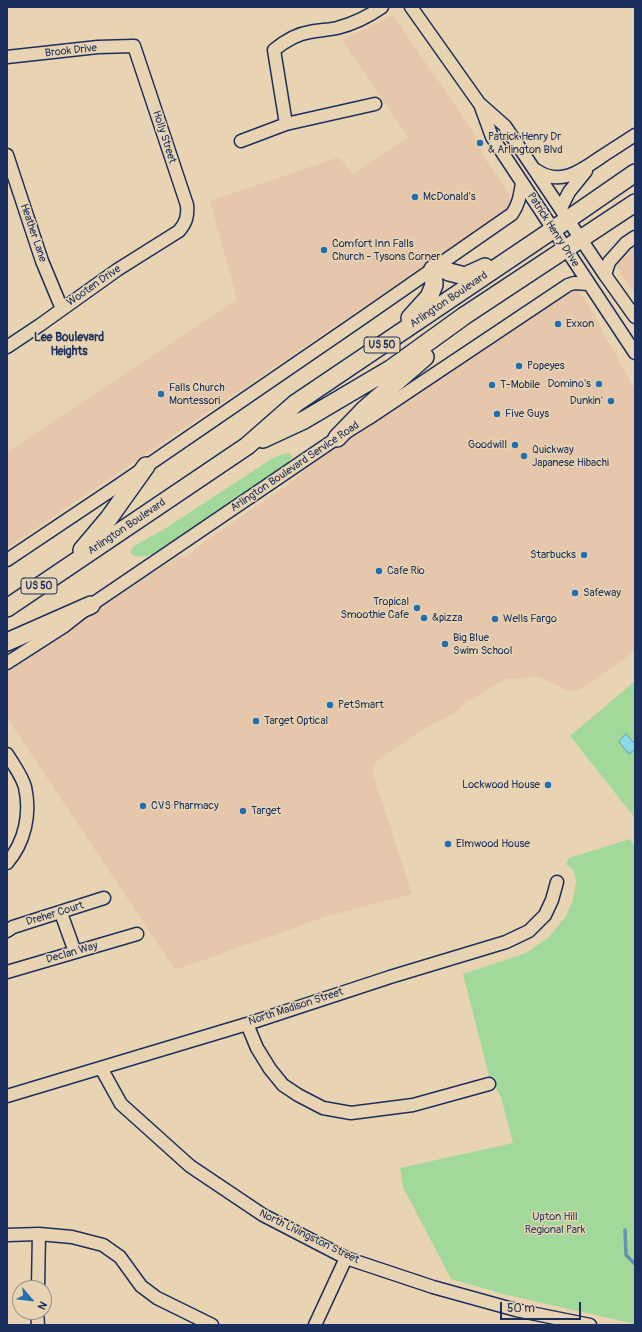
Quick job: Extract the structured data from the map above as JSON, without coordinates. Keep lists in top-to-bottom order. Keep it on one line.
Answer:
{"streets":{"highway":["Arlington Boulevard","US 50"],"street":["Brook Drive","Holly Street","Patrick Henry Drive","Heather Lane","Wooten Drive","Arlington Boulevard Service Road","Dreher Court","Declan Way","North Madison Street","North Livingston Street"]},"crossings":[["Brook Drive","Holly Street"],["Holly Street","Wooten Drive"],["Patrick Henry Drive","Arlington Boulevard"],["Patrick Henry Drive","Arlington Boulevard Service Road"],["Heather Lane","Wooten Drive"],["North Madison Street","North Livingston Street"]],"districts":["Lee Boulevard Heights"],"parks":["Upton Hill Regional Park"],"places":["Patrick Henry Dr & Arlington Blvd","McDonald's","Comfort Inn Falls Church - Tysons Corner","Exxon","Popeyes","Domino's","T-Mobile","Falls Church Montessori","Dunkin'","Five Guys","Goodwill","Quickway Japanese Hibachi","Starbucks","Cafe Rio","Safeway","Tropical Smoothie Cafe","&pizza","Wells Fargo","Big Blue Swim School","PetSmart","Target Optical","Lockwood House","CVS Pharmacy","Target","Elmwood House"],"scale_bar":"50 m","north":"bottom right"}
